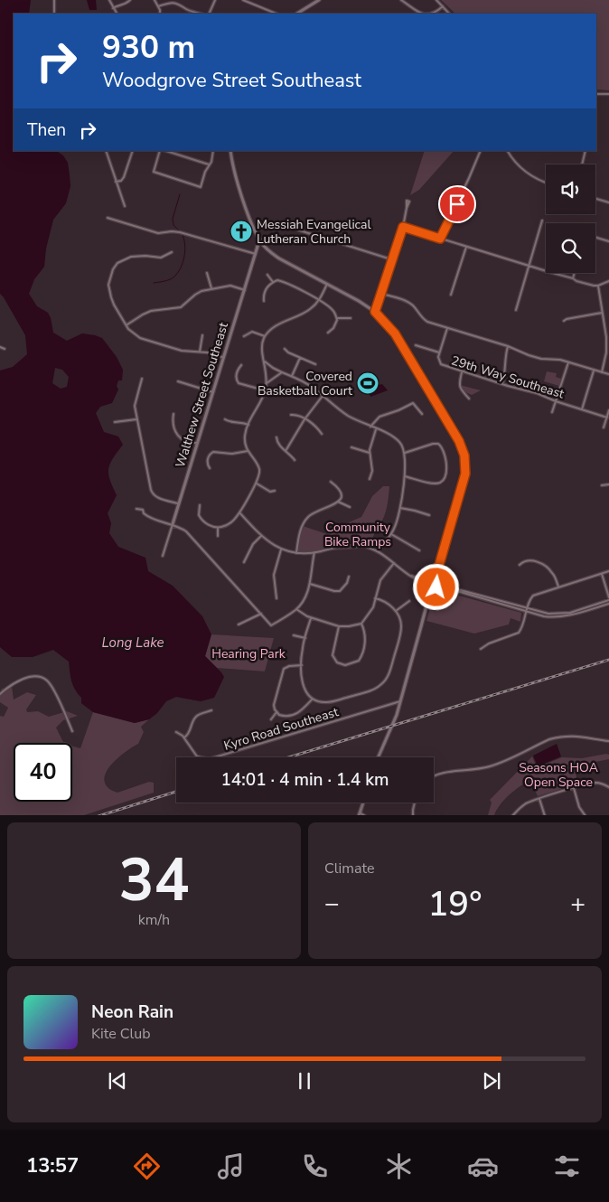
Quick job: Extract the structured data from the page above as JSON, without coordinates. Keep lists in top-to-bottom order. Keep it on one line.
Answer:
{"streets":{"street":["29th Way Southeast","Walthew Street Southeast","Kyro Road Southeast"]},"water":["Long Lake"],"parks":["Community Bike Ramps","Hearing Park","Seasons HOA Open Space"],"places":{"church":["Messiah Evangelical Lutheran Church"],"sports":["Covered Basketball Court"]},"page":{"turn":["930 m","Woodgrove Street Southeast"],"then":"Then","limit":"40","trip":"14:01 · 4 min · 1.4 km","tile":[["34","km/h"],"Climate"],"heat":["−","19°","+"],"song":["Neon Rain","Kite Club"],"tabs":"13:57"}}
